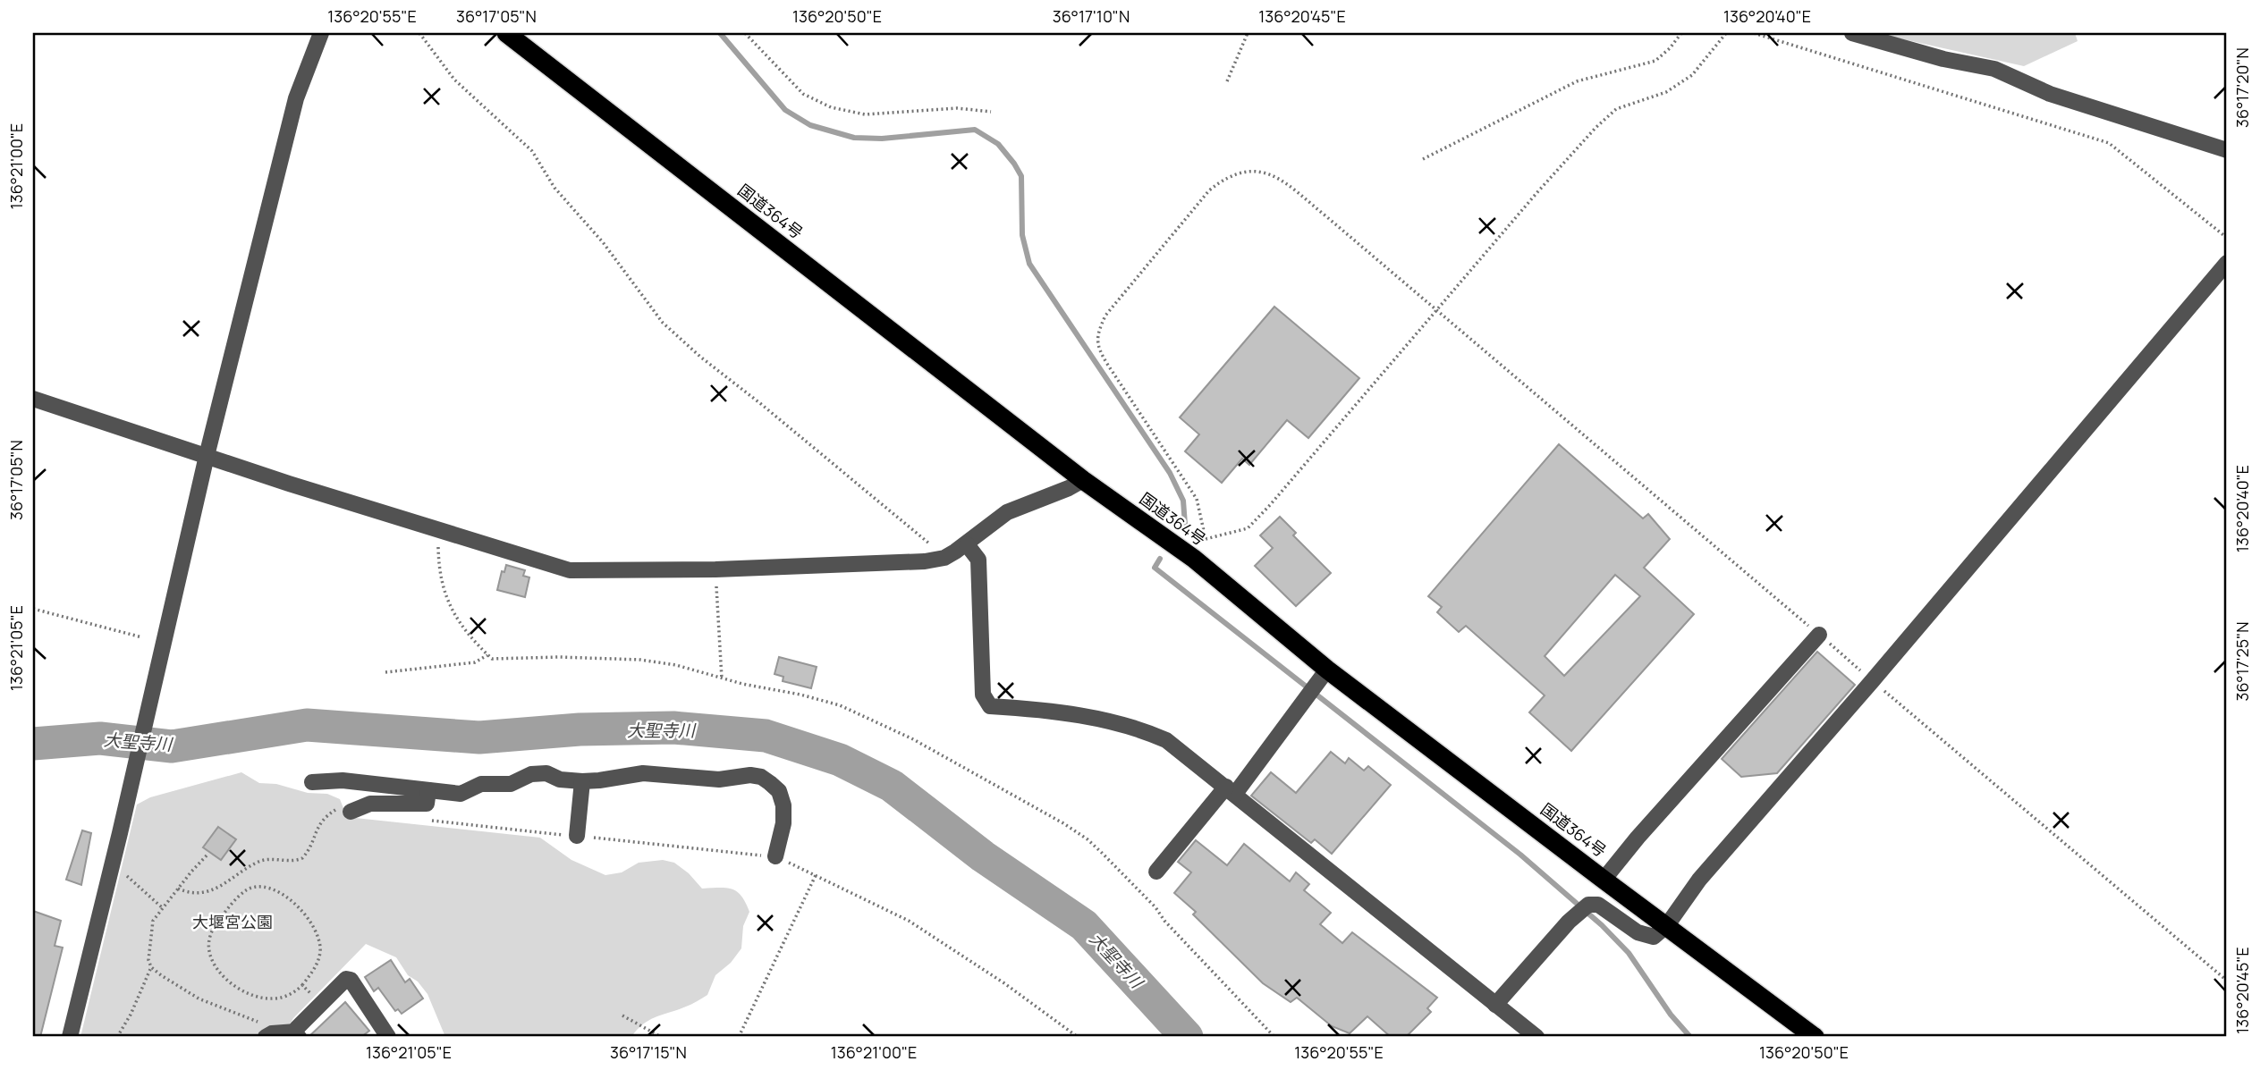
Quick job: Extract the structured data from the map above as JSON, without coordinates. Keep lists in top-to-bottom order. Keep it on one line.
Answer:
{"streets":{"highway":["国道364号"]},"water":["大聖寺川"],"parks":["大堰宮公園"],"coordinates":["136°20'55\"E","36°17'05\"N","136°20'50\"E","36°17'10\"N","136°20'45\"E","136°20'40\"E","36°17'20\"N","136°21'00\"E","136°21'05\"E","36°17'25\"N","36°17'15\"N"]}
